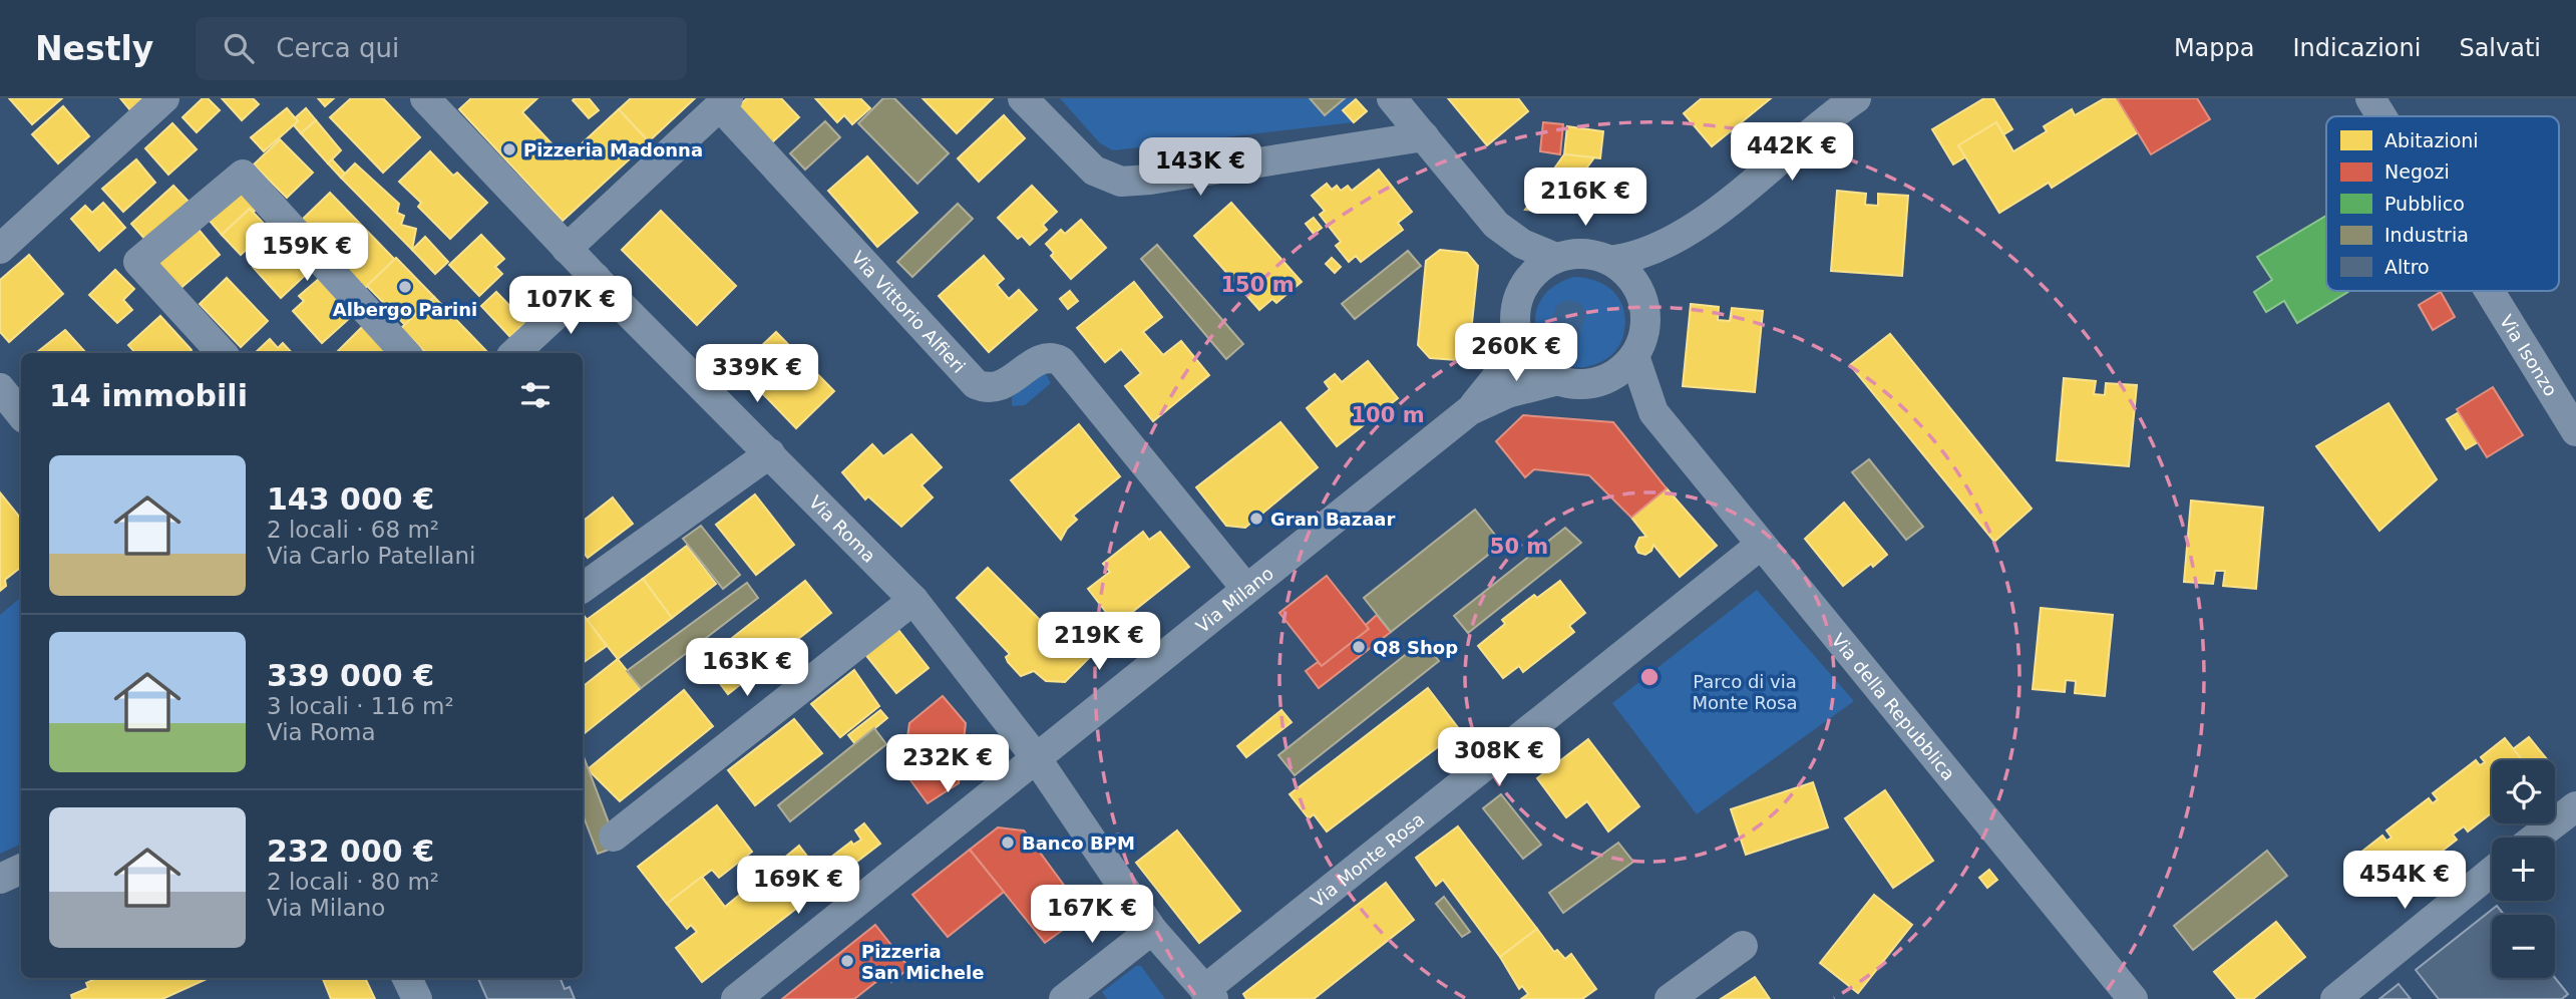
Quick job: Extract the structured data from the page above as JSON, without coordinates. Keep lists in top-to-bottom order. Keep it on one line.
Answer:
{"streets":{"street":["Via Vittorio Alfieri","Via Isonzo","Via Roma","Via Milano","Via della Repubblica","Via Monte Rosa"]},"crossings":[["Via Vittorio Alfieri","Via Milano"],["Via Roma","Via Milano"],["Via Roma","Via Monte Rosa"],["Via Milano","Via della Repubblica"],["Via della Repubblica","Via Monte Rosa"]],"parks":["Parco di via Monte Rosa"],"places":["Pizzeria Madonna","Albergo Parini","Gran Bazaar","Q8 Shop","Banco BPM","Pizzeria San Michele"],"legend":["Abitazioni","Negozi","Pubblico","Industria","Altro"],"page":{"header":"Nestly","search":"Cerca qui","nav":["Mappa","Indicazioni","Salvati"],"price":["442K €","143K €","216K €","159K €","107K €","260K €","339K €","219K €","163K €","308K €","232K €","454K €","169K €","167K €"],"heading":"14 immobili","list":[{"name":"143 000 €","note":"2 locali · 68 m² · Via Carlo Patellani"},{"name":"339 000 €","note":"3 locali · 116 m² · Via Roma"},{"name":"232 000 €","note":"2 locali · 80 m² · Via Milano"}],"map_buttons":["+","−"]},"rings":["150 m","100 m","50 m"]}
